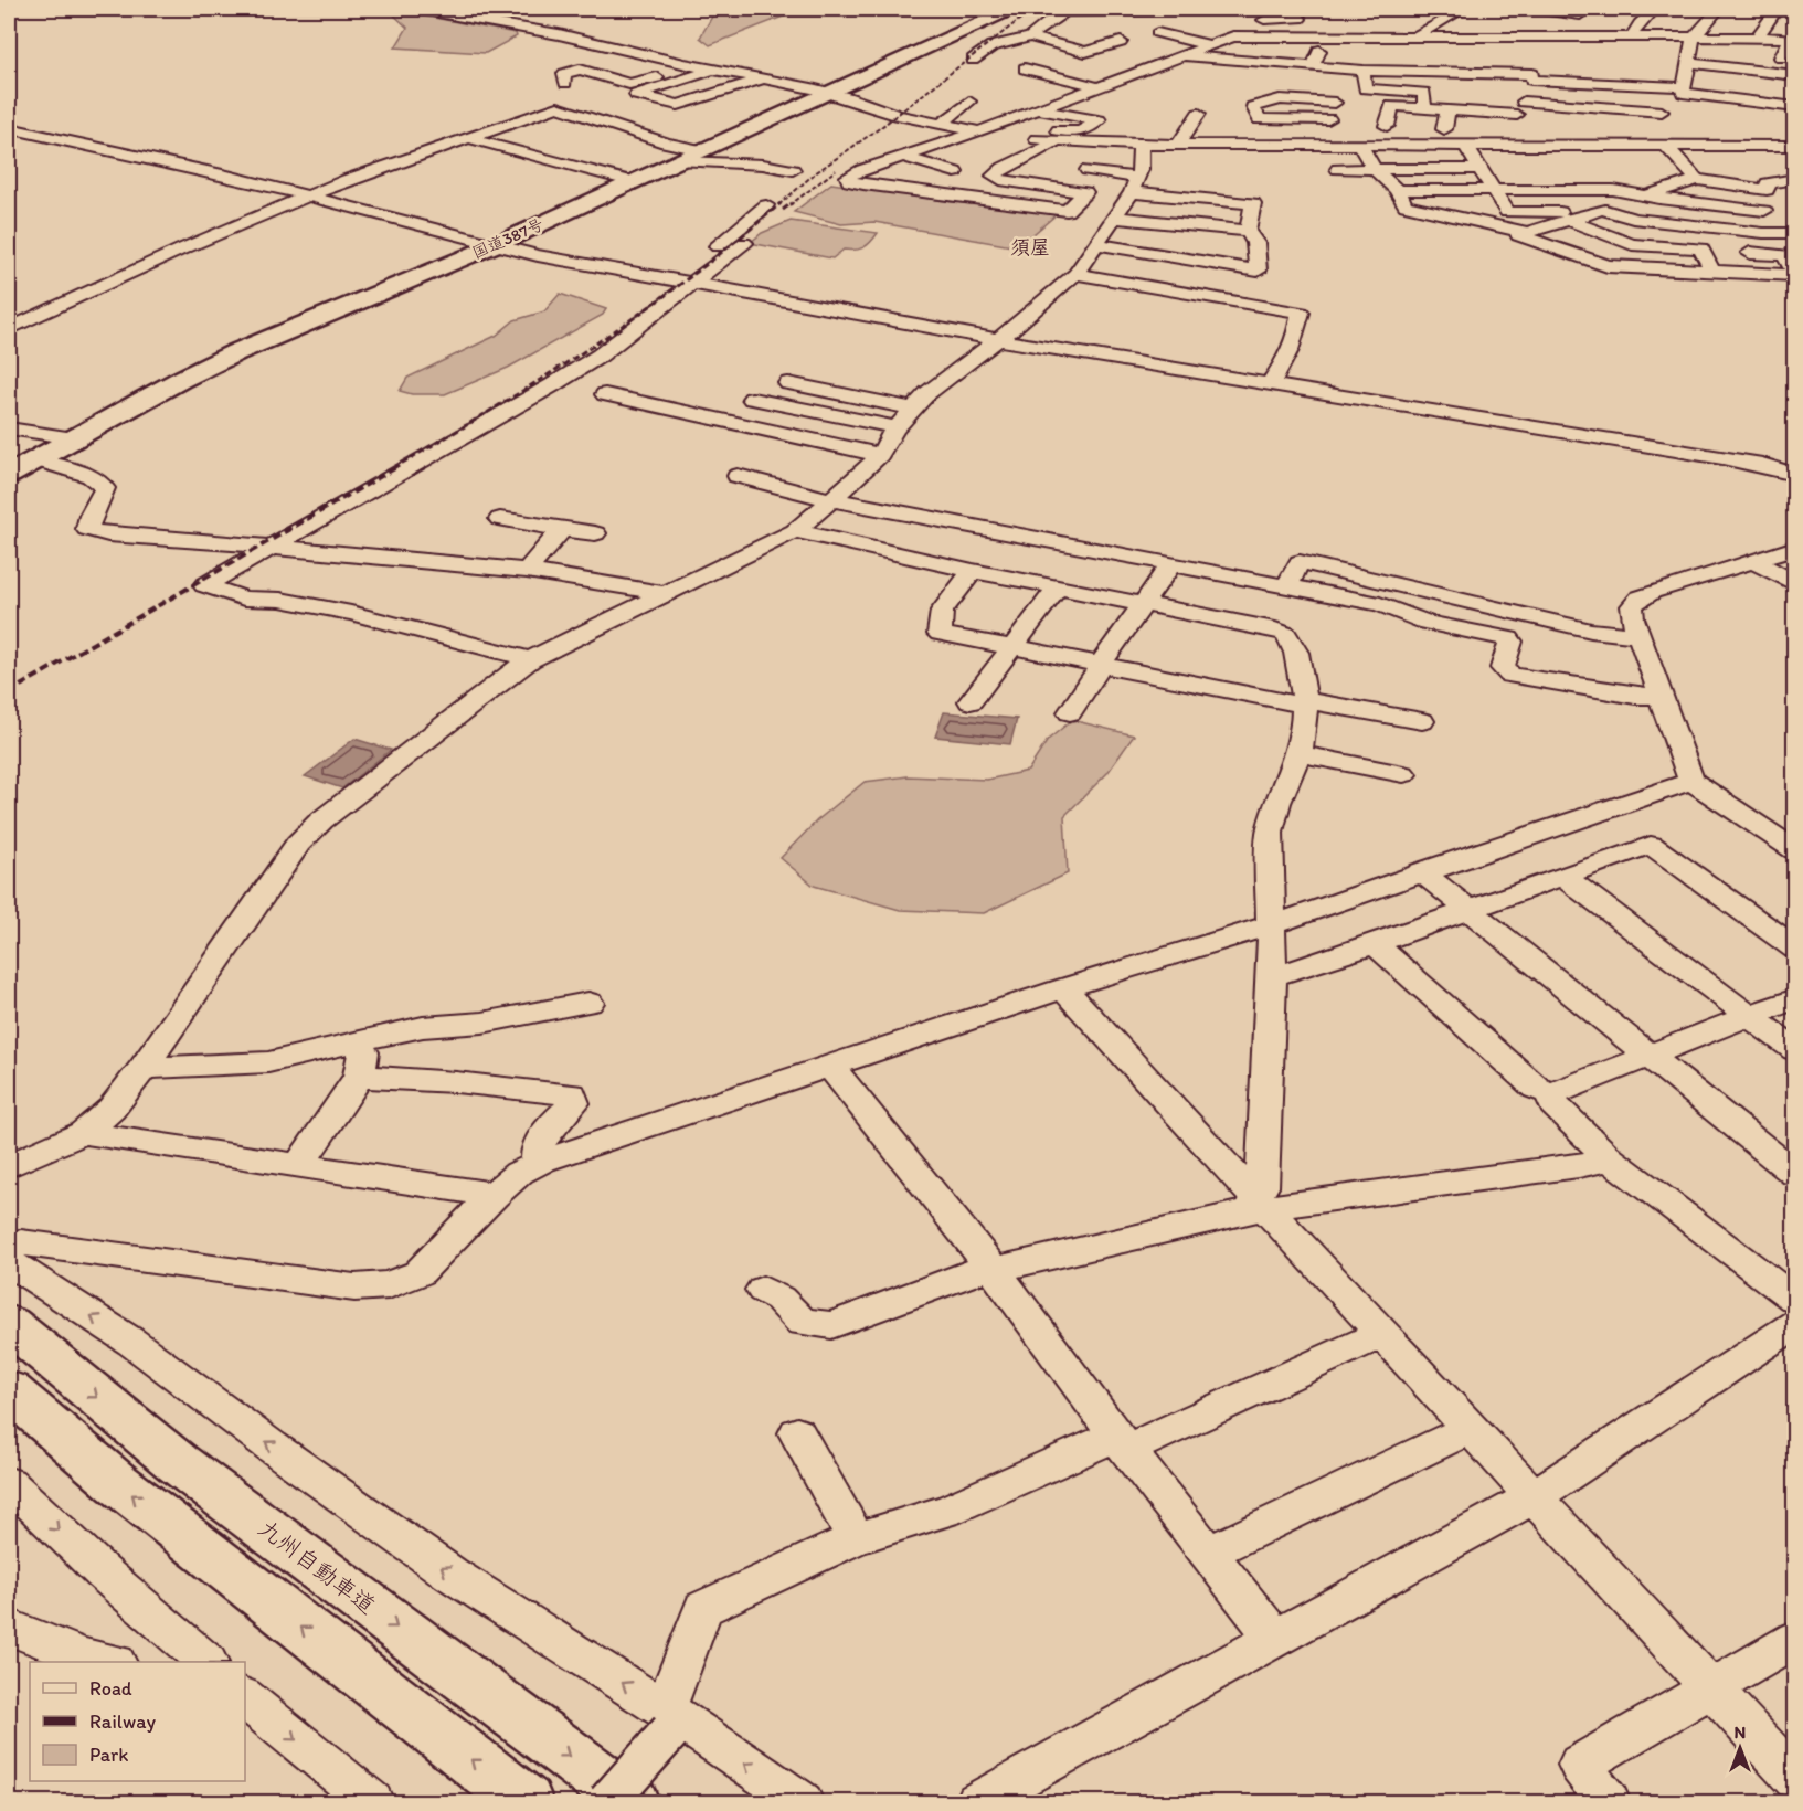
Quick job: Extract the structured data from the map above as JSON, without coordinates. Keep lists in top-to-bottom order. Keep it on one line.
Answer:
{"streets":{"highway":["国道387号","九州自動車道"]},"districts":["須屋"],"legend":["Road","Railway","Park"],"north":"top"}
